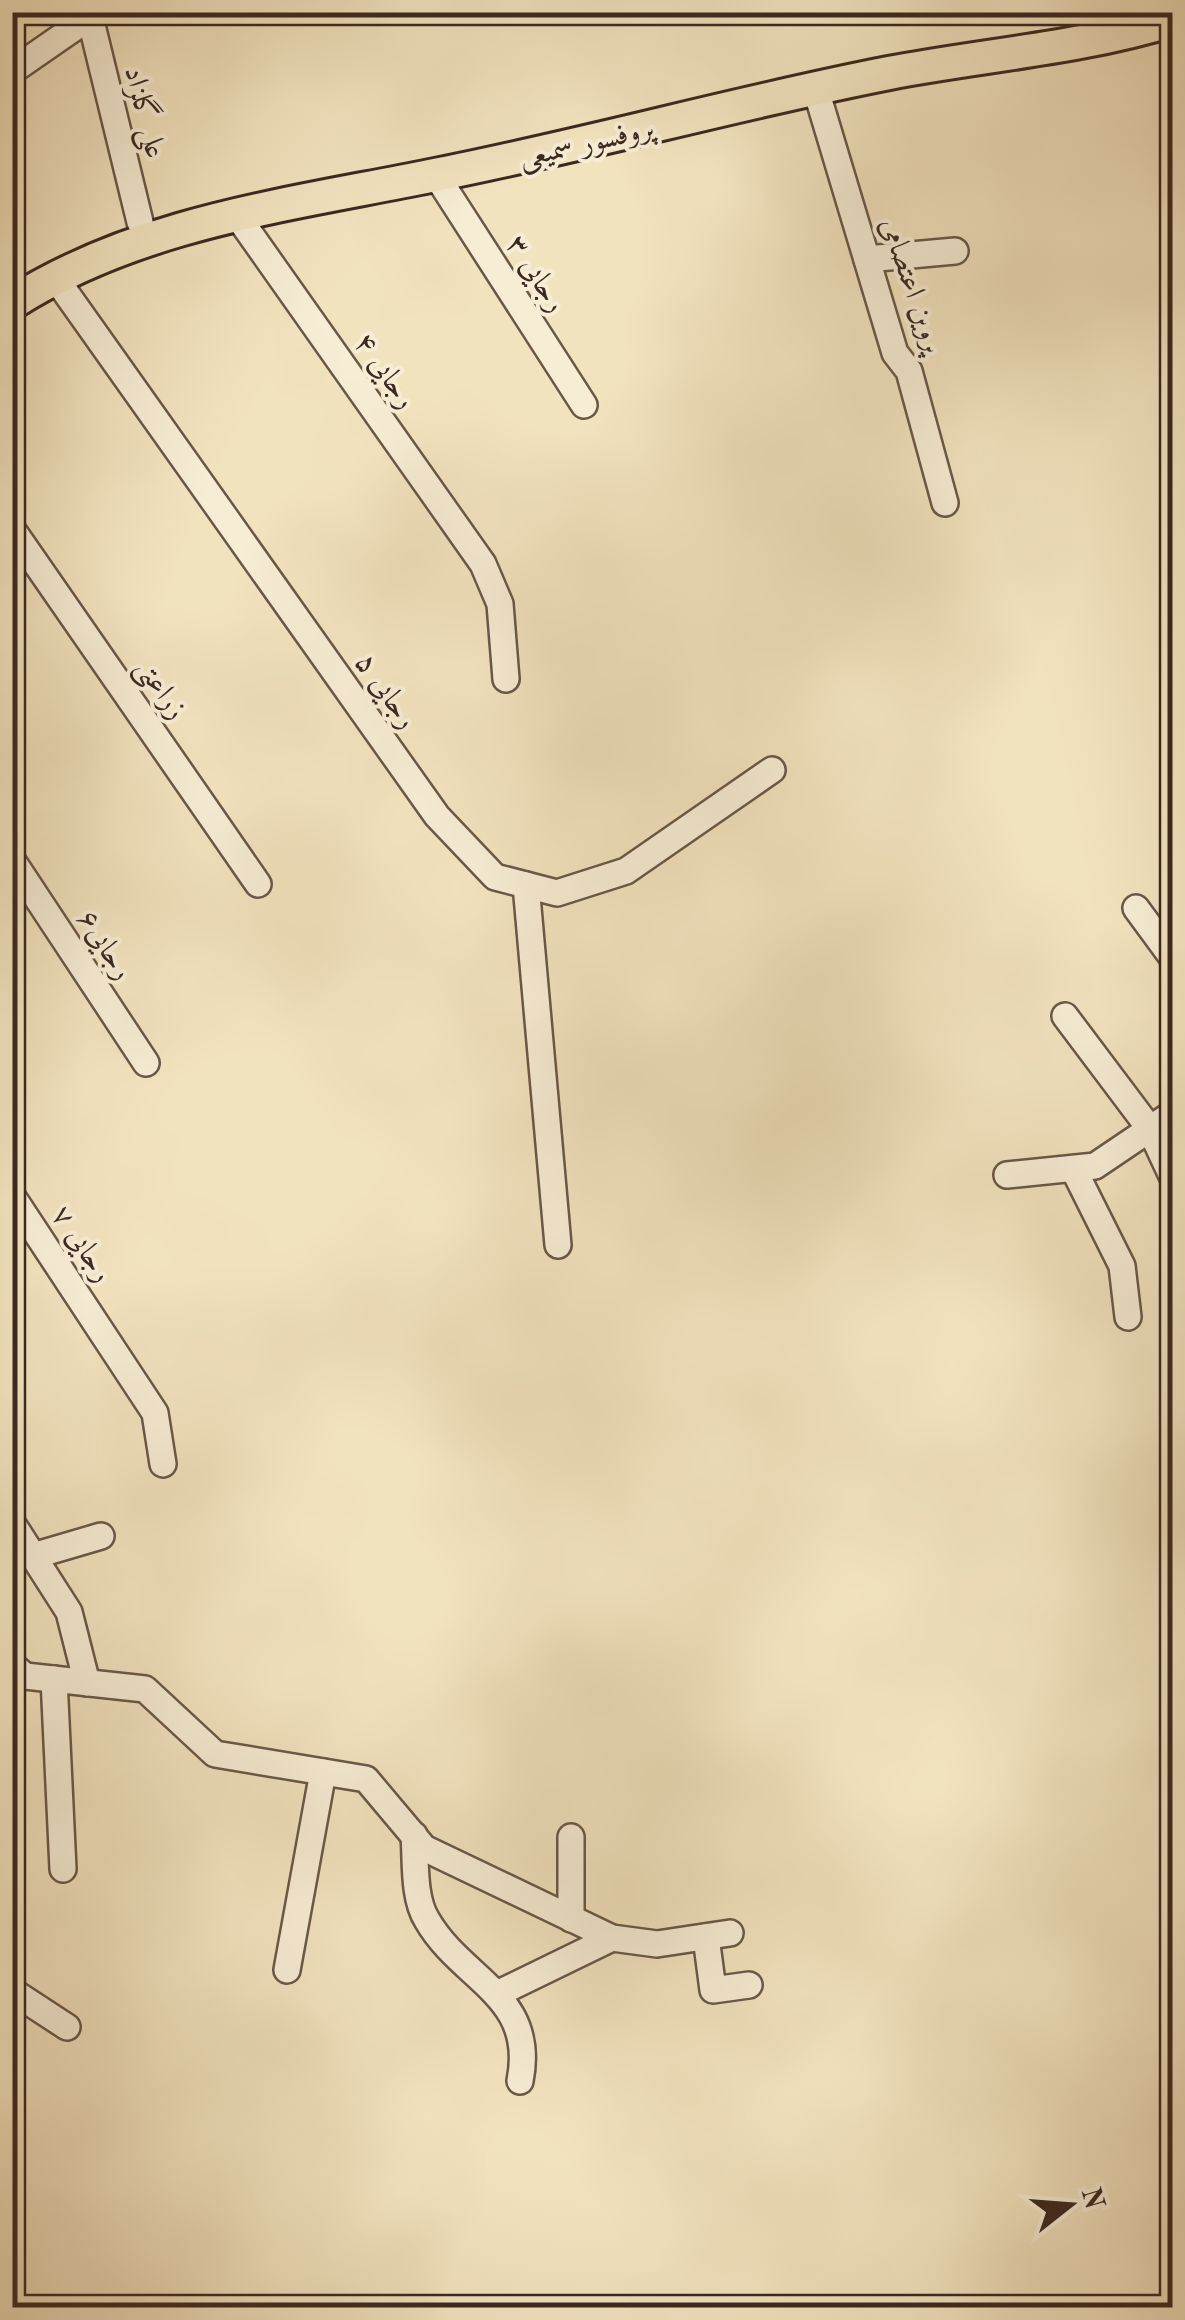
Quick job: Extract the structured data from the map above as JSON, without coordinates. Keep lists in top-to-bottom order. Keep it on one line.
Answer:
{"streets":{"main road":["پروفسور سمیعی"],"street":["علی گلزاد","رجایی ۳","پروین اعتصامی","رجایی ۴","زراعتی","رجایی ۵","رجایی۶","رجایی ۷"]},"crossings":[["علی گلزاد","پروفسور سمیعی"],["پروفسور سمیعی","رجایی ۳"],["پروفسور سمیعی","پروین اعتصامی"],["پروفسور سمیعی","رجایی ۴"],["پروفسور سمیعی","رجایی ۵"]],"north":"right"}
